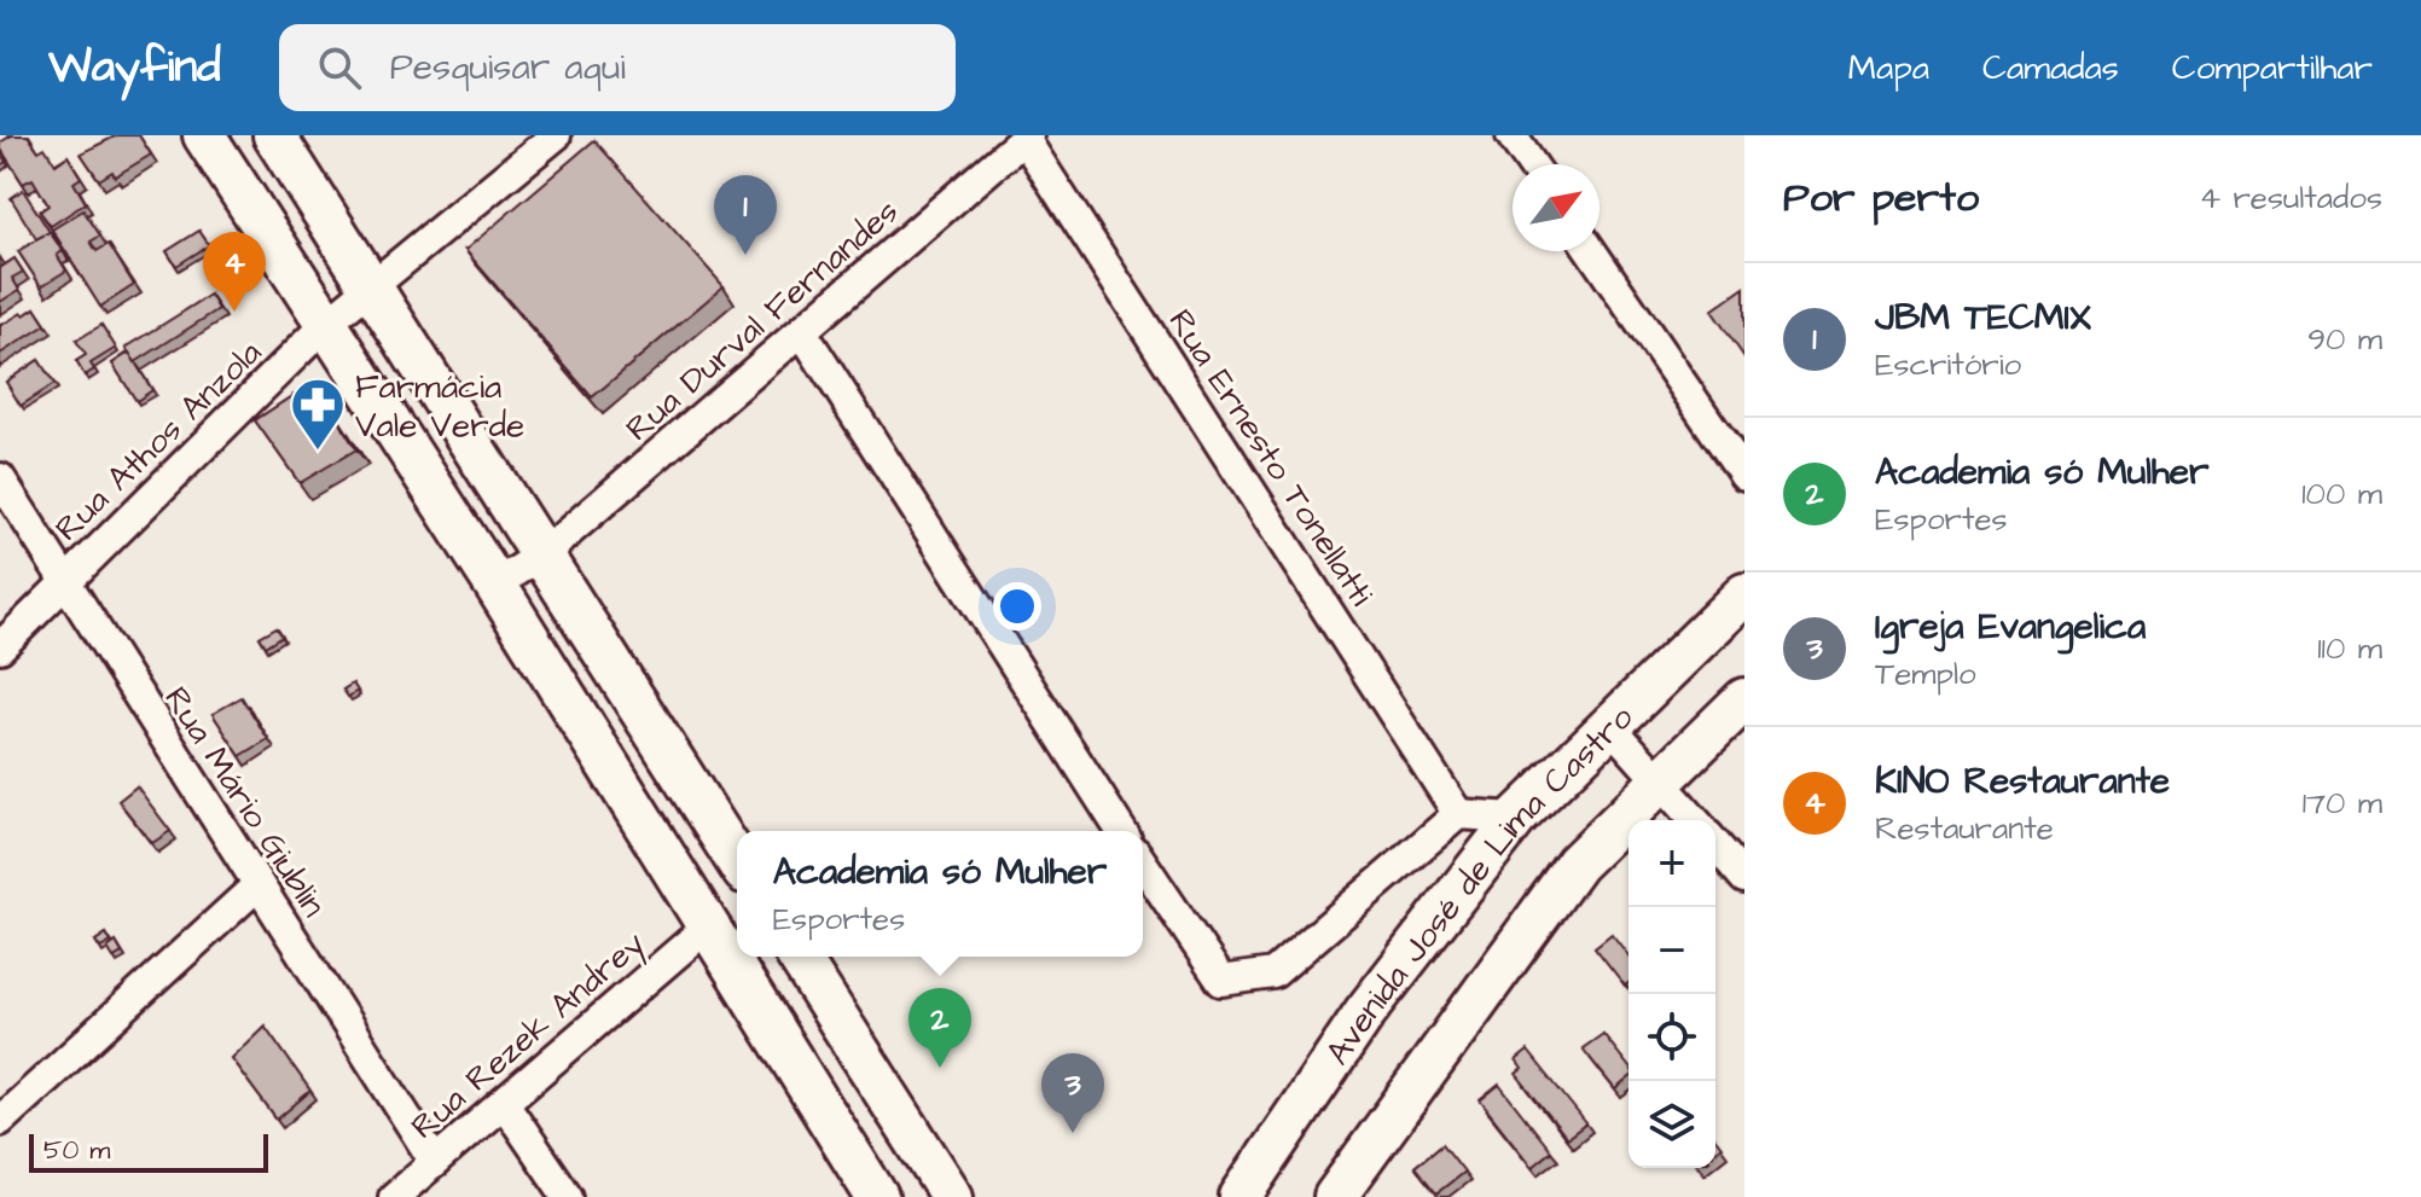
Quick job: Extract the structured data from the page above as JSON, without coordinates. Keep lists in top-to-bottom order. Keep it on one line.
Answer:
{"streets":{"main road":["Avenida José de Lima Castro"],"street":["Rua Durval Fernandes","Rua Athos Anzola","Rua Ernesto Tonellatti","Rua Mário Giublin","Rua Rezek Andrey"]},"crossings":[["Rua Durval Fernandes","Rua Ernesto Tonellatti"],["Rua Athos Anzola","Rua Mário Giublin"],["Rua Mário Giublin","Rua Rezek Andrey"]],"places":{"pharmacy":["Farmácia Vale Verde"]},"scale_bar":"50 m","north":"top right","page":{"header":"Wayfind","search":"Pesquisar aqui","nav":["Mapa","Camadas","Compartilhar"],"heading":["Por perto","4 resultados"],"pins":["1","4","2","3"],"list":[{"mark":"1","name":"JBM TECMIX","note":"Escritório","value":"90 m"},{"mark":"2","name":"Academia só Mulher","note":"Esportes","value":"100 m"},{"mark":"3","name":"Igreja Evangelica","note":"Templo","value":"110 m"},{"mark":"4","name":"KINO Restaurante","note":"Restaurante","value":"170 m"}],"map_buttons":["+","−"],"popup":["Academia só Mulher","Esportes"],"scale":"50 m"}}
